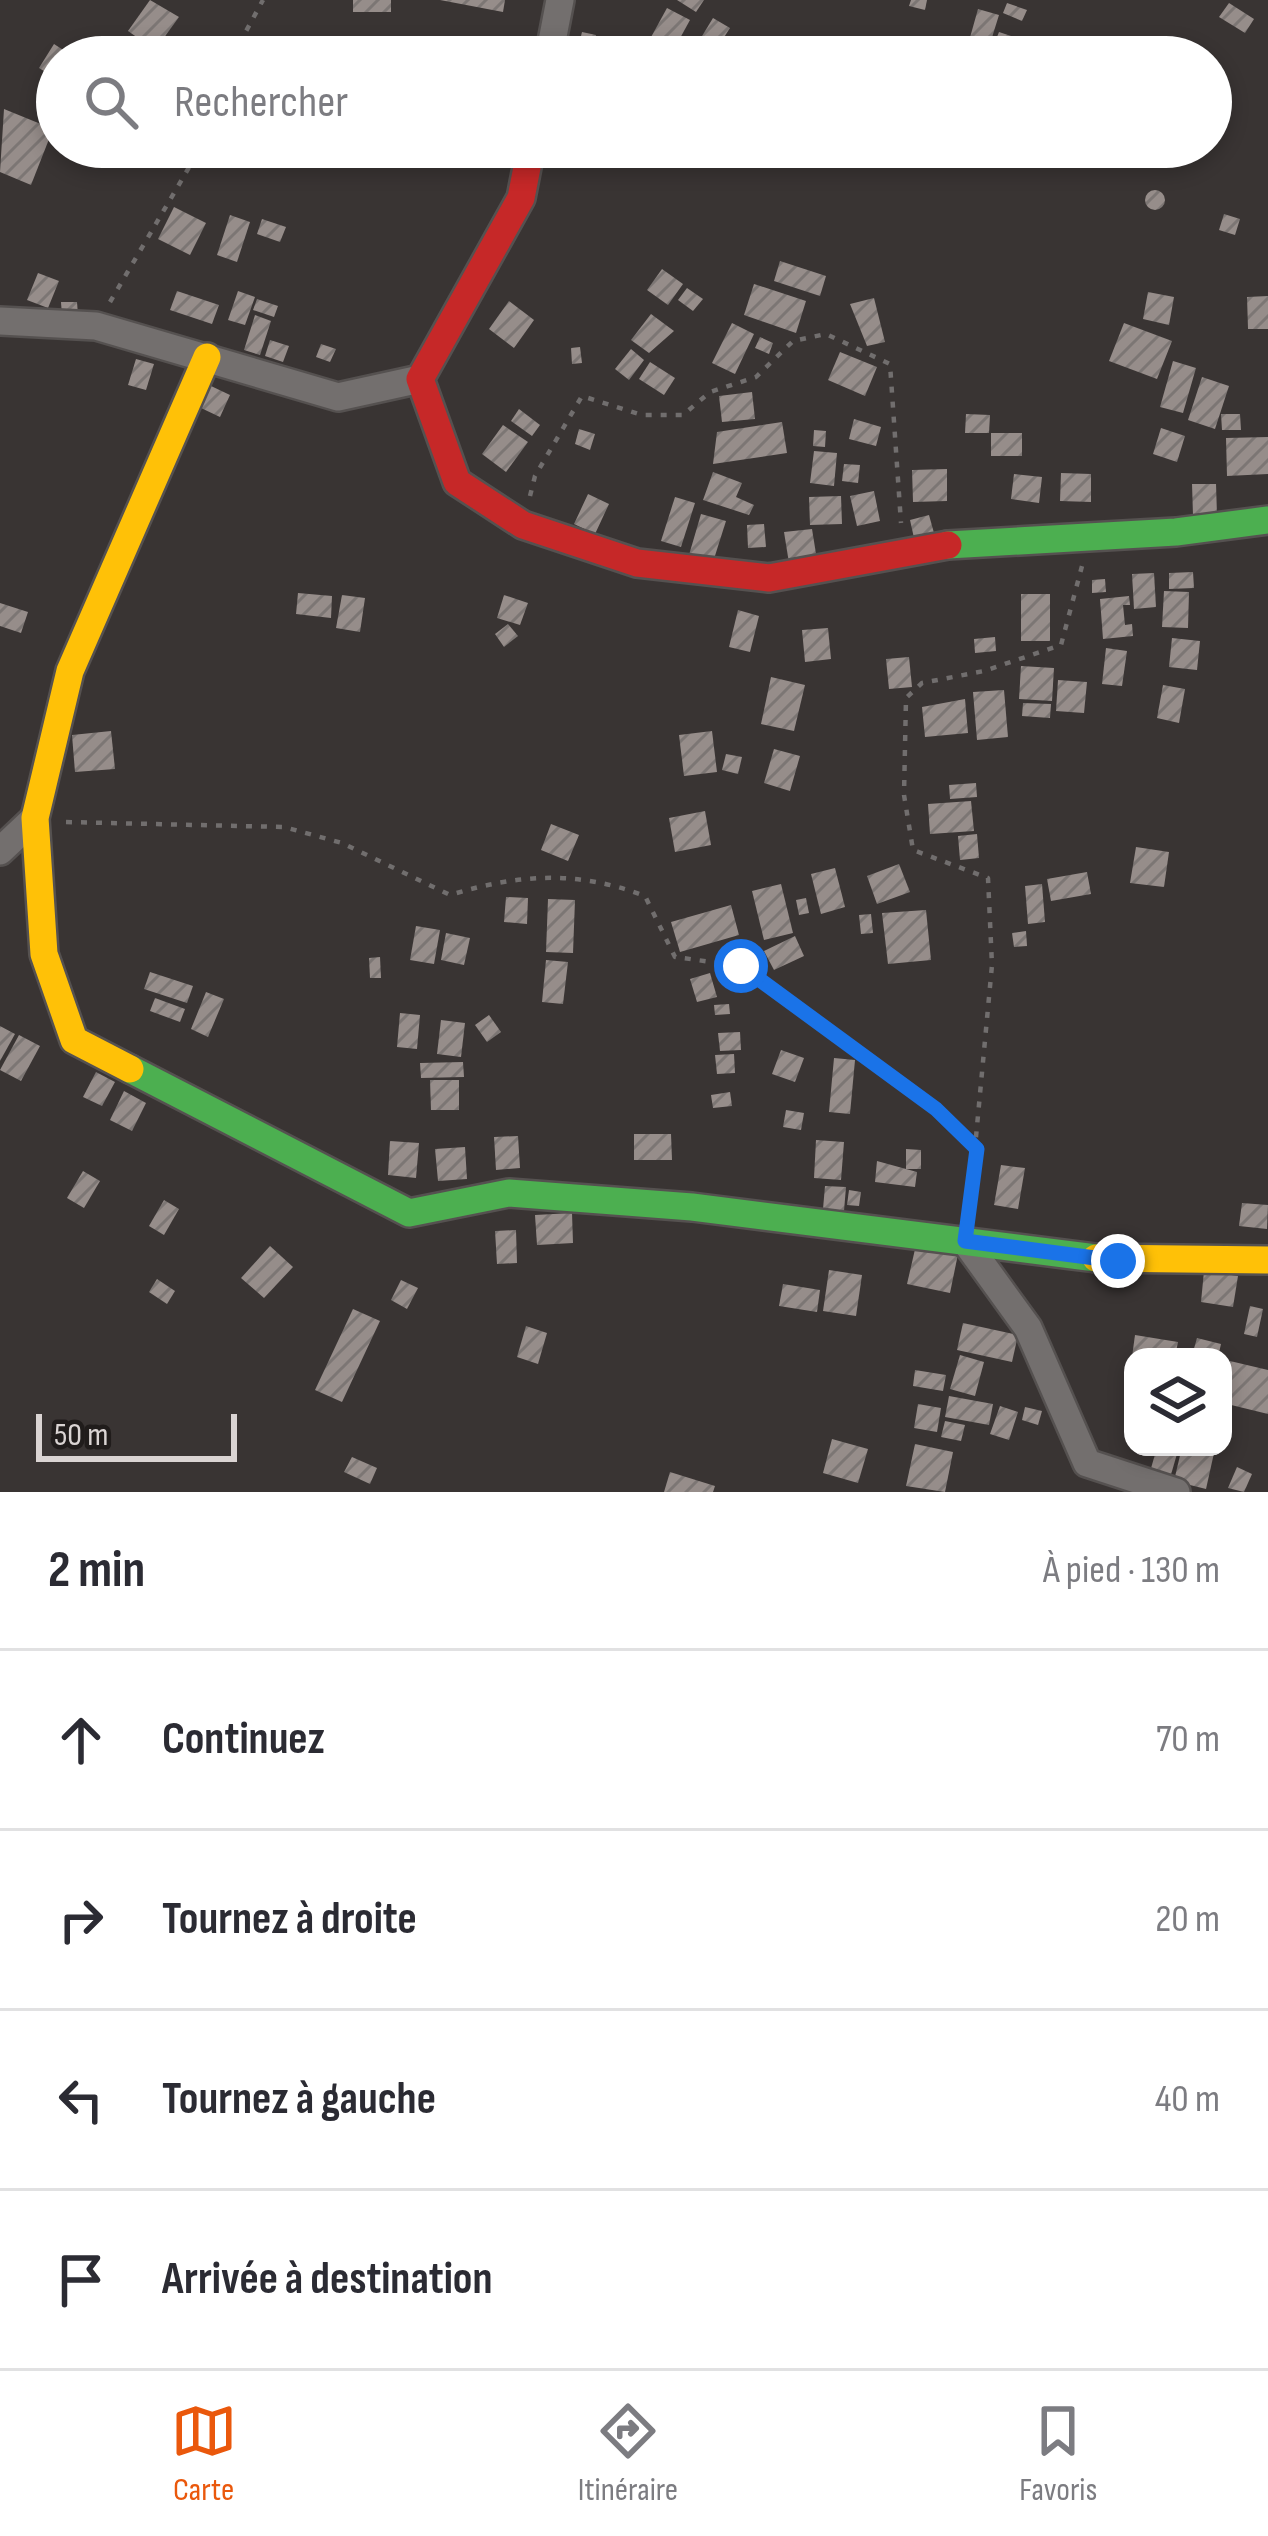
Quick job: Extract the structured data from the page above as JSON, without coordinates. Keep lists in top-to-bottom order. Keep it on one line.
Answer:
{"scale_bar":"50 m","page":{"search":"Rechercher","scale":"50 m","heading":["2 min","À pied · 130 m"],"list":[["Continuez","70 m"],["Tournez à droite","20 m"],["Tournez à gauche","40 m"],"Arrivée à destination"],"nav":["Carte","Itinéraire","Favoris"]}}
